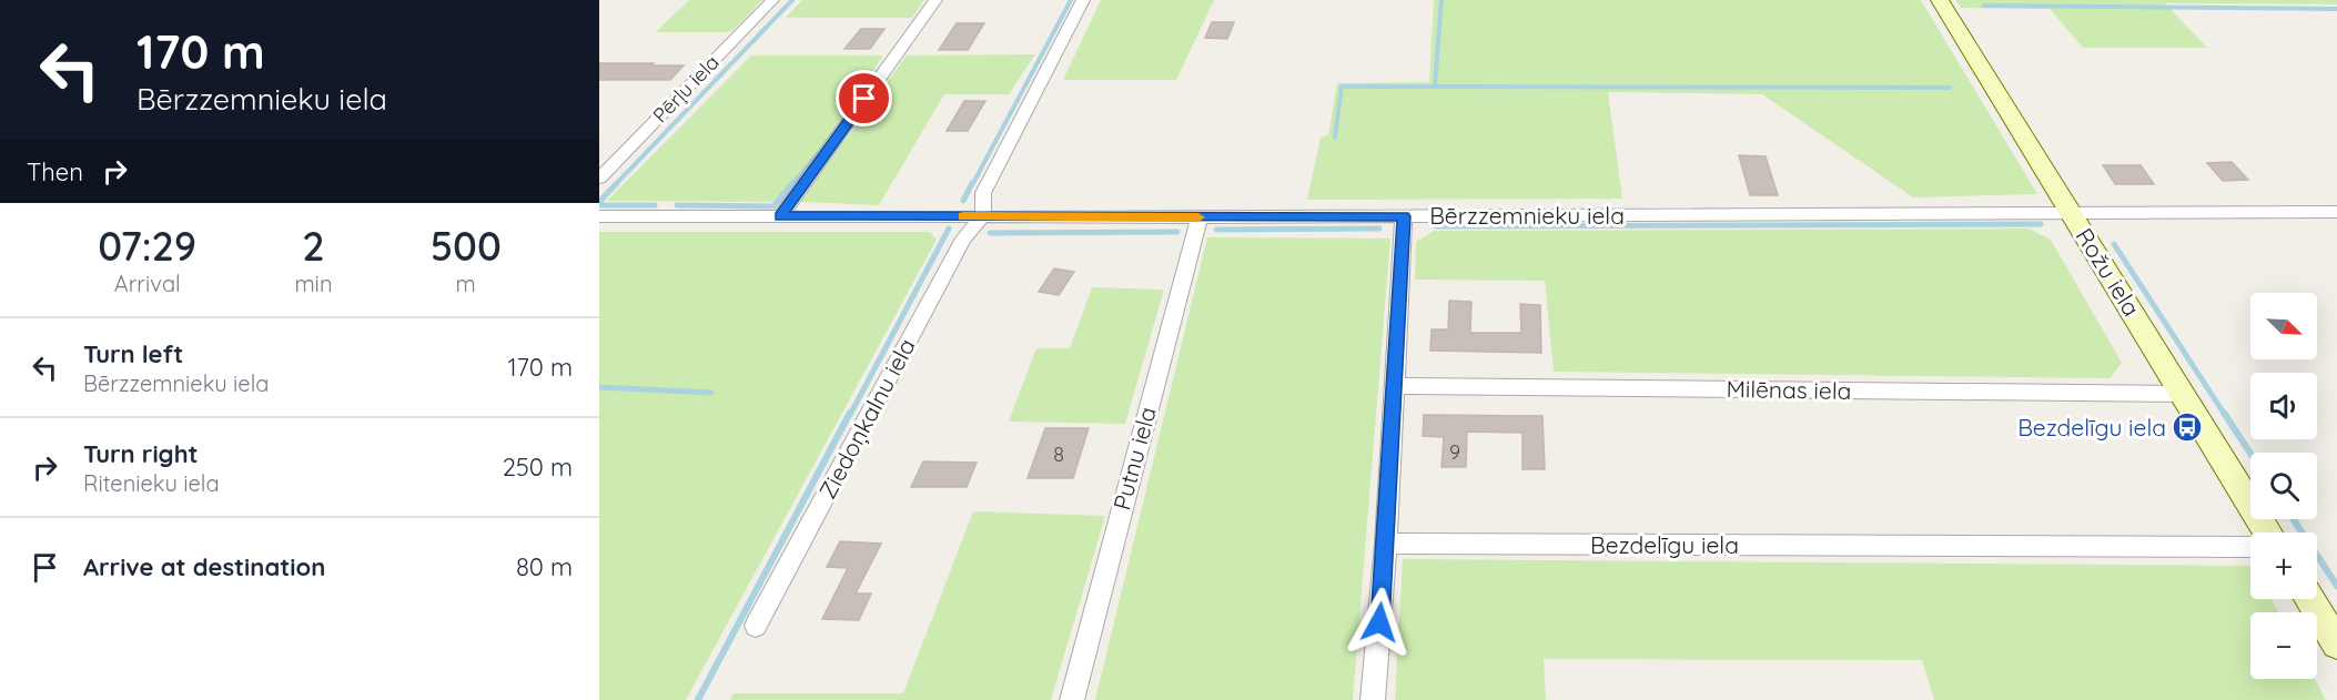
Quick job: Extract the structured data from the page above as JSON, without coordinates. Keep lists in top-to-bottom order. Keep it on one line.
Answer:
{"streets":{"street":["Pērļu iela","Bērzzemnieku iela","Rožu iela","Milēnas iela","Ziedoņkalnu iela","Putnu iela","Bezdelīgu iela"]},"crossings":[["Bērzzemnieku iela","Rožu iela"],["Bērzzemnieku iela","Ziedoņkalnu iela"],["Bērzzemnieku iela","Putnu iela"],["Rožu iela","Milēnas iela"]],"places":{"bus stop":["Bezdelīgu iela"]},"house_numbers":["9","8"],"north":"bottom right","page":{"turn":["170 m","Bērzzemnieku iela"],"then":"Then","eta":["07:29","Arrival","2","min","500","m"],"map_buttons":["+","−"],"list":[{"name":"Turn left","note":"Bērzzemnieku iela","value":"170 m"},{"name":"Turn right","note":"Ritenieku iela","value":"250 m"},{"name":"Arrive at destination","value":"80 m"}]}}
